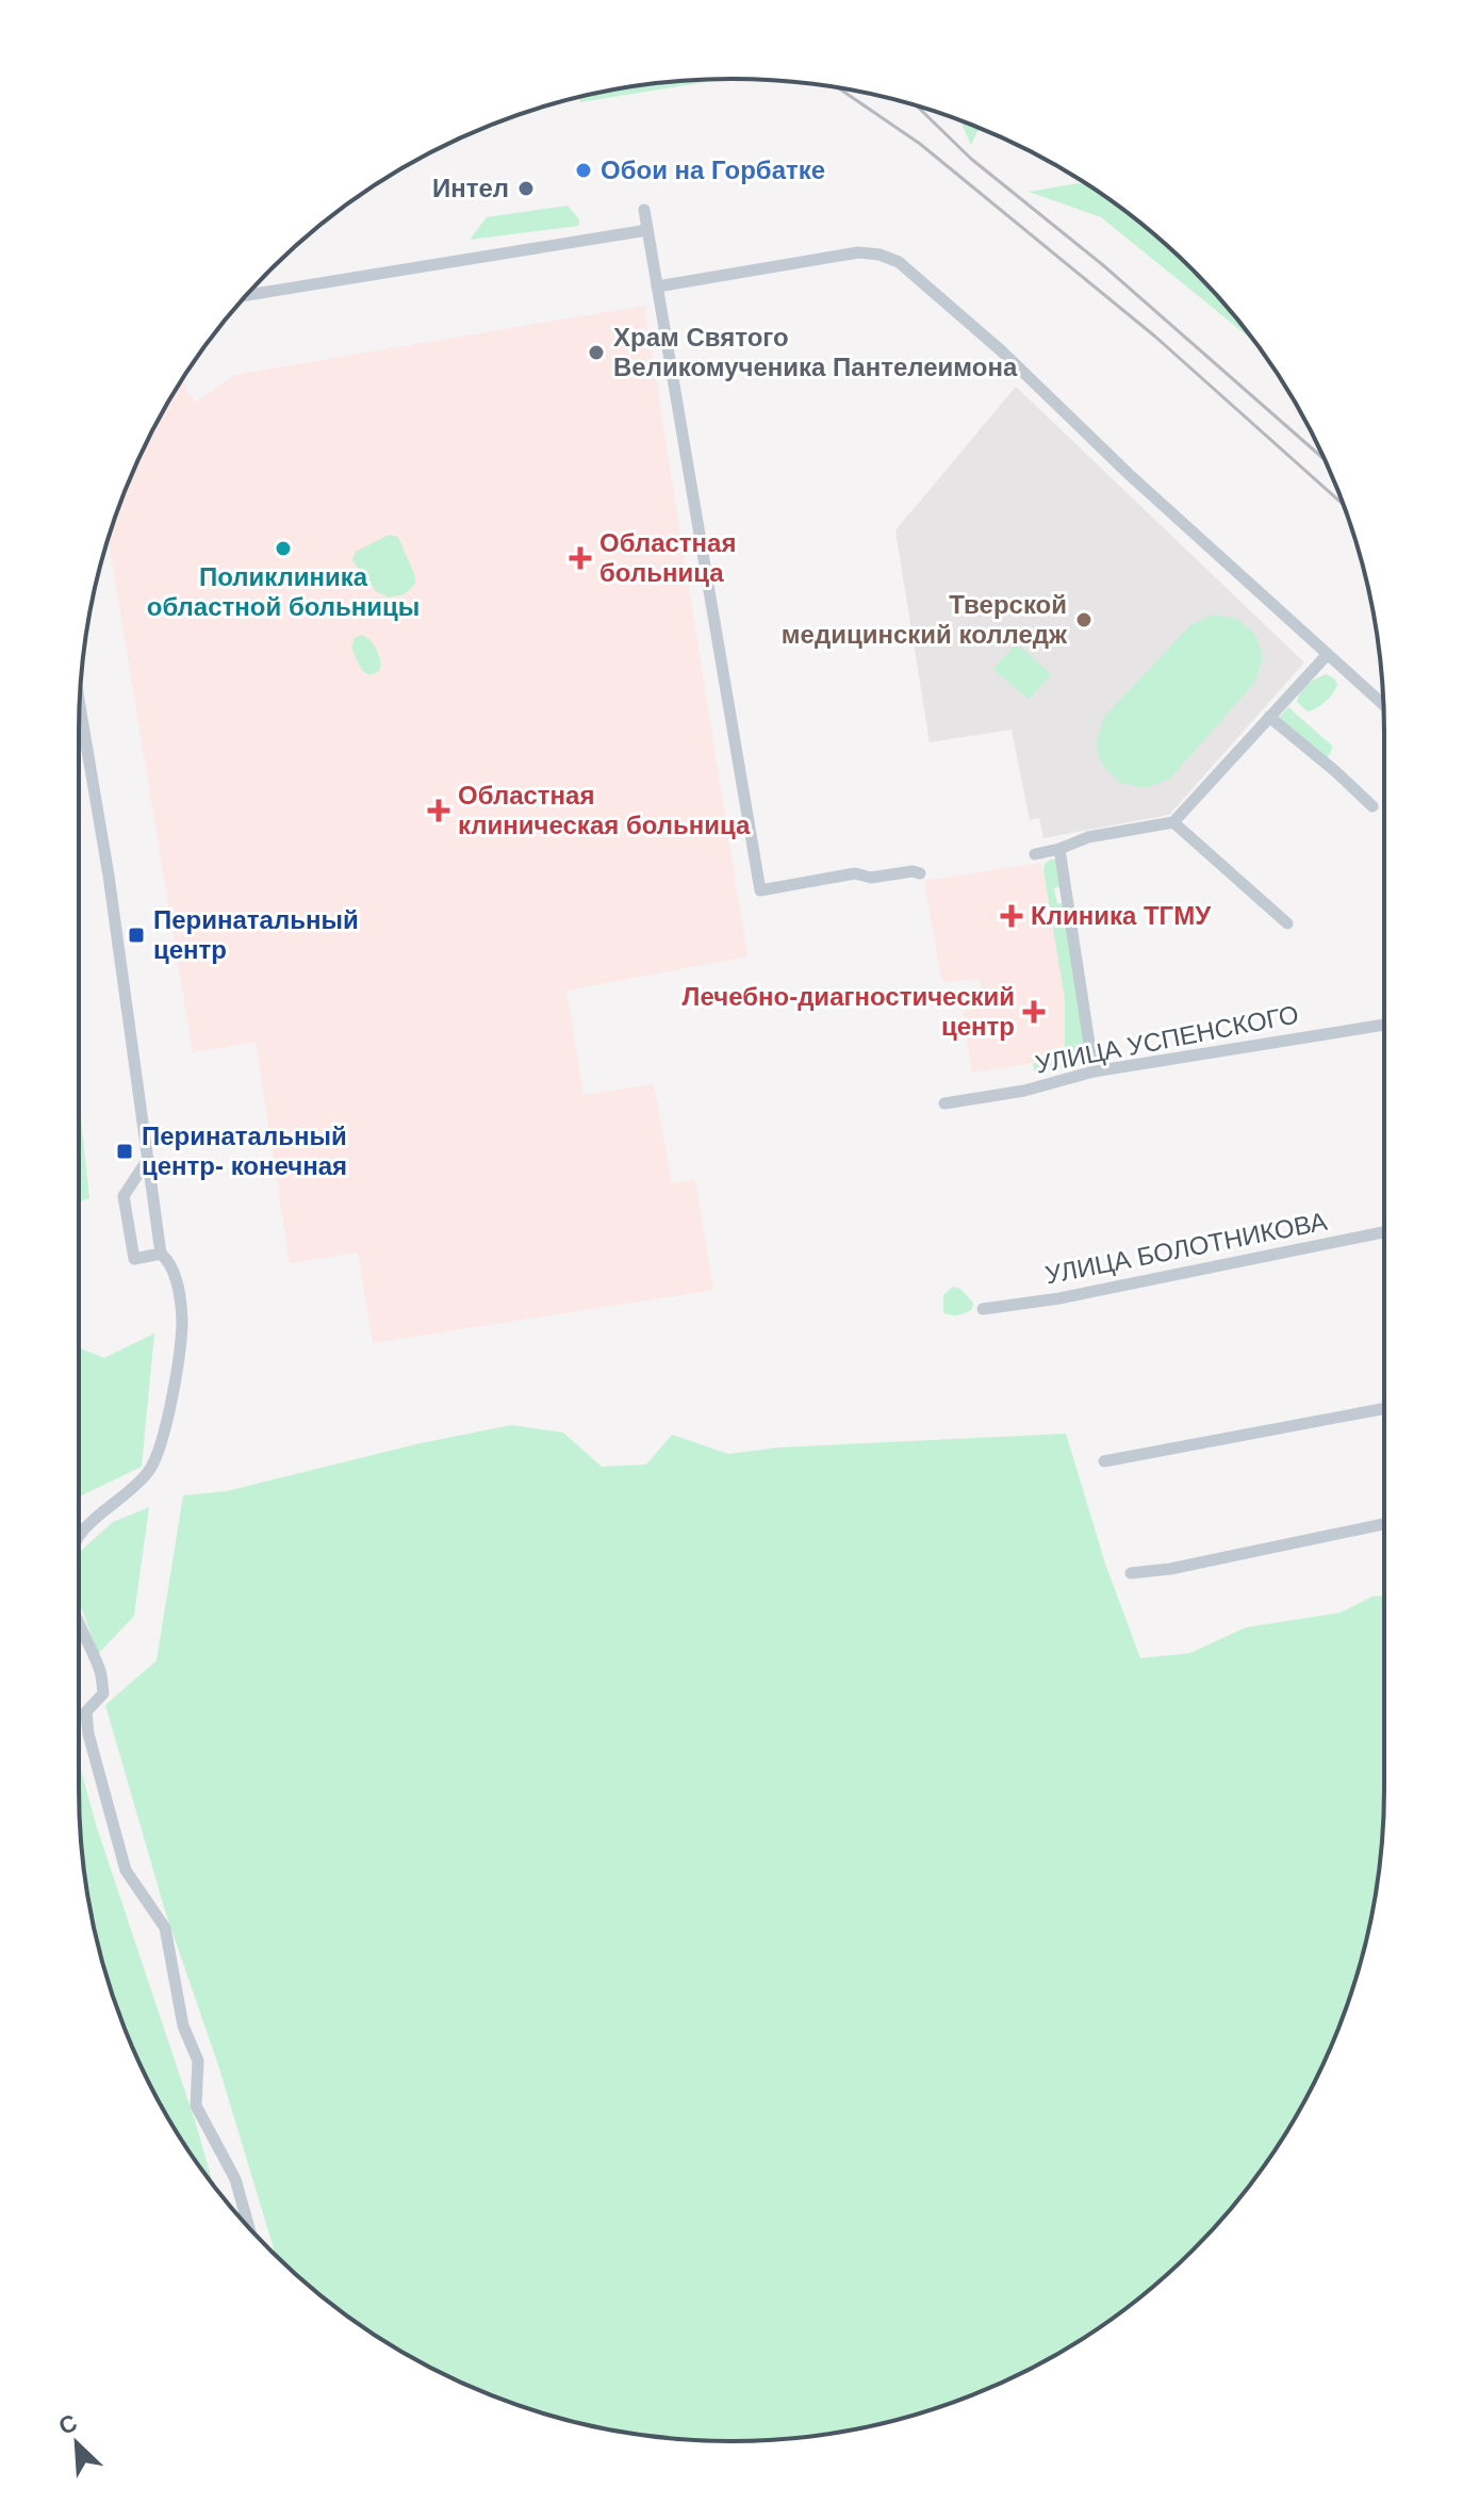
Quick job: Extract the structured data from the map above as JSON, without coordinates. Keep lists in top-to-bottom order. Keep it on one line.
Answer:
{"streets":{"street":["УЛИЦА УСПЕНСКОГО","УЛИЦА БОЛОТНИКОВА"]},"places":{"other":["Обои на Горбатке","Интел","Храм Святого Великомученика Пантелеимона","Поликлиника областной больницы","Тверской медицинский колледж"],"health":["Областная больница","Областная клиническая больница","Клиника ТГМУ","Лечебно-диагностический центр"],"transit":["Перинатальный центр","Перинатальный центр- конечная"]},"north":"top left"}
